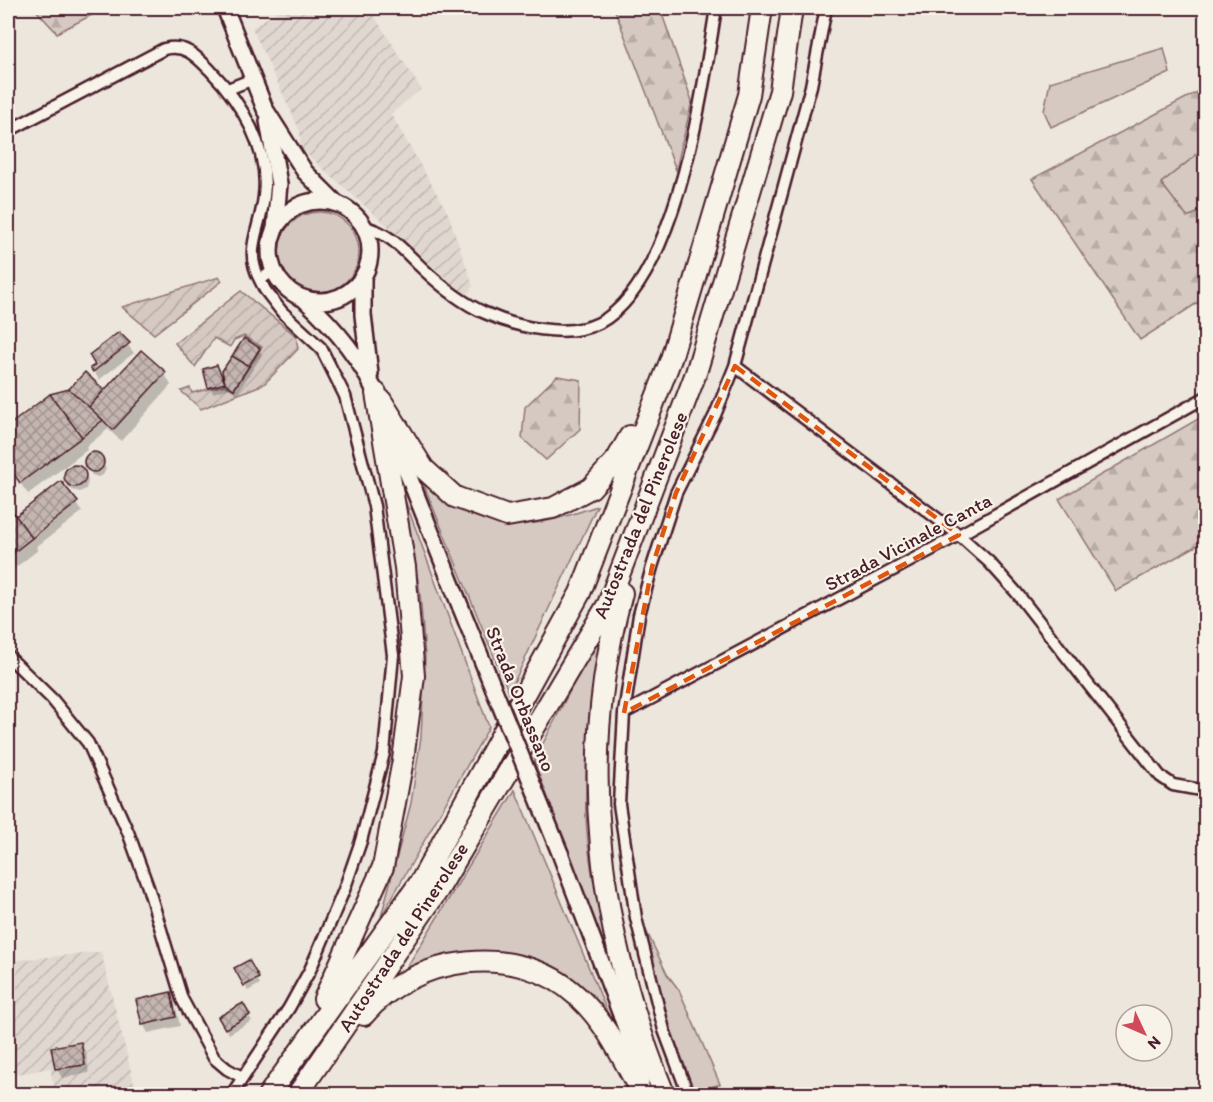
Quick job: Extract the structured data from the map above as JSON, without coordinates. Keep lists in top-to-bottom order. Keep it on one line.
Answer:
{"streets":{"highway":["Autostrada del Pinerolese"],"main road":["Strada Orbassano"],"street":["Strada Vicinale Canta"]},"north":"bottom right"}
